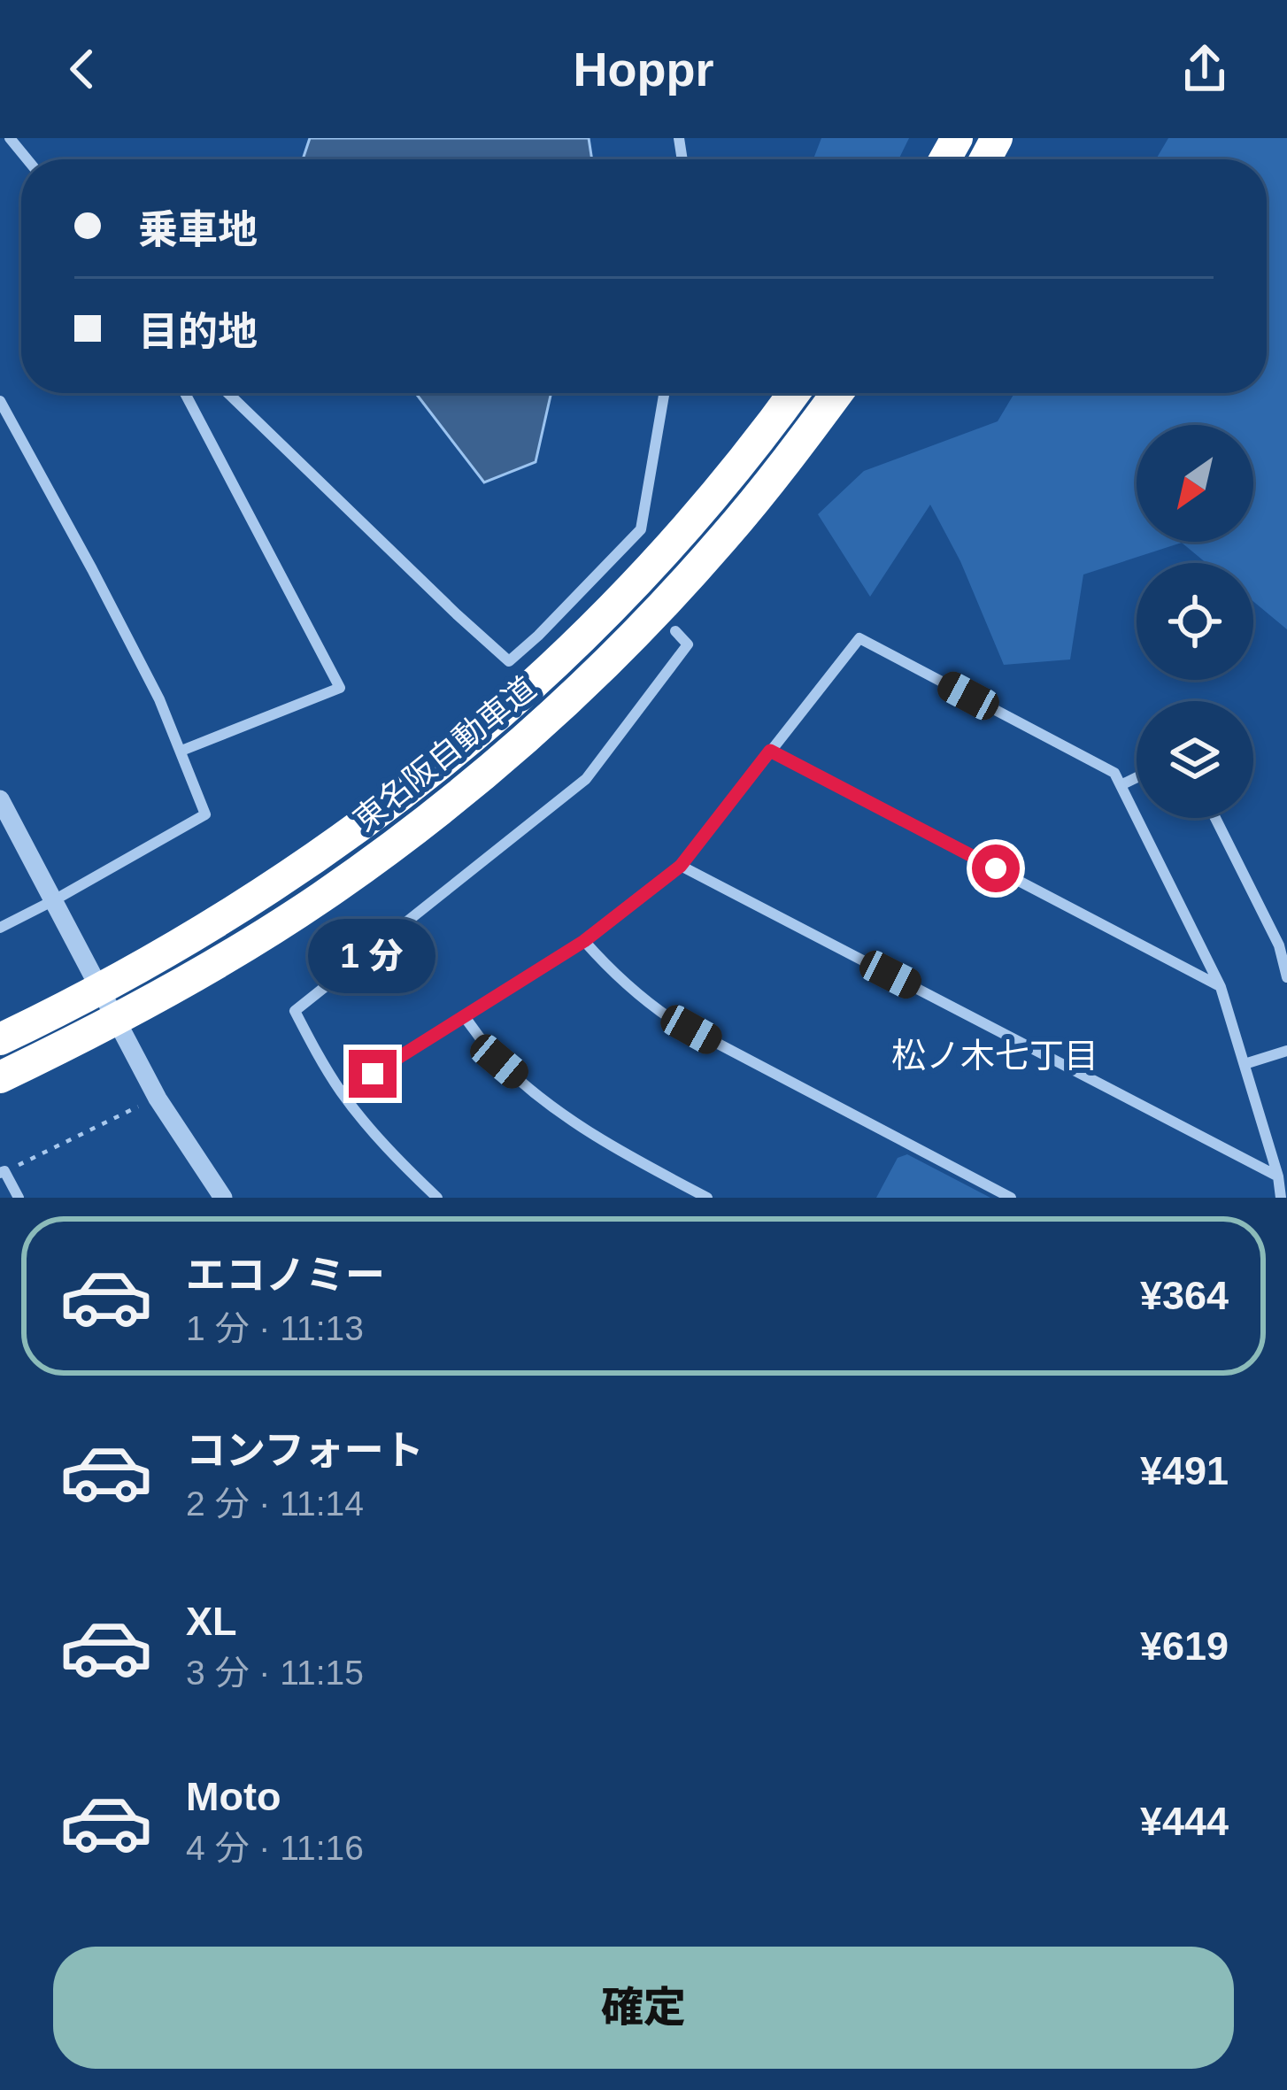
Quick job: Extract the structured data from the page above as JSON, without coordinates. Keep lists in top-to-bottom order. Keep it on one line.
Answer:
{"streets":{"highway":["東名阪自動車道"]},"districts":["松ノ木七丁目"],"north":"bottom left","page":{"header":"Hoppr","banner":["乗車地","目的地"],"bubble":"1 分","list":[{"name":"エコノミー","note":"1 分 · 11:13","value":"¥364"},{"name":"コンフォート","note":"2 分 · 11:14","value":"¥491"},{"name":"XL","note":"3 分 · 11:15","value":"¥619"},{"name":"Moto","note":"4 分 · 11:16","value":"¥444"}],"buttons":"確定"}}
